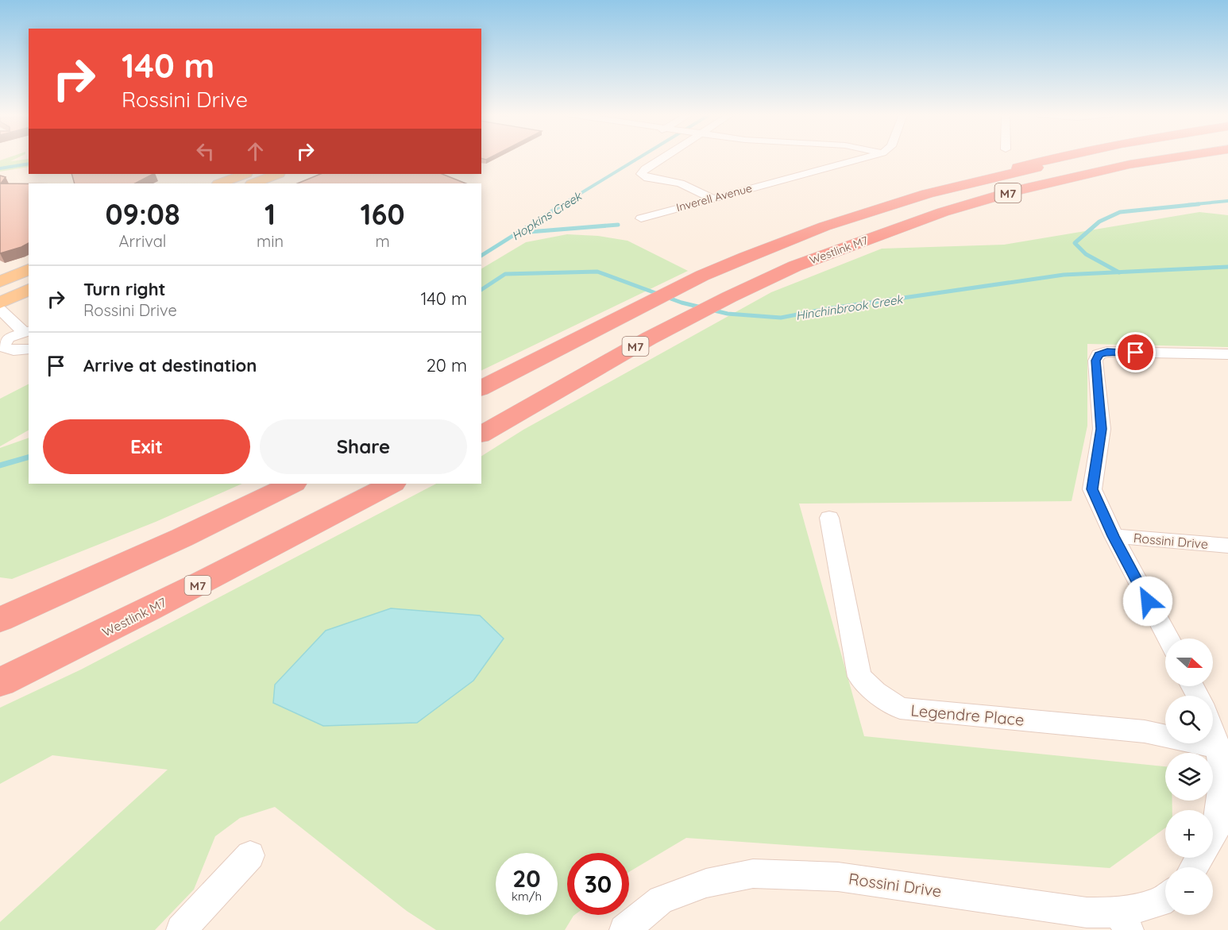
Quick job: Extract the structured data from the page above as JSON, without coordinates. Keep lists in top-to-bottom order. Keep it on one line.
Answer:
{"streets":{"highway":["M7","Westlink M7"],"street":["Inverell Avenue","Rossini Drive","Legendre Place"]},"crossings":[["M7","Westlink M7"]],"water":["Hopkins Creek","Hinchinbrook Creek"],"north":"right","page":{"turn":["140 m","Rossini Drive"],"eta":["09:08","Arrival","1","min","160","m"],"list":[{"name":"Turn right","note":"Rossini Drive","value":"140 m"},{"name":"Arrive at destination","value":"20 m"}],"buttons":["Exit","Share"],"map_buttons":["+","−"],"speed":"20 km/h","limit":"30"}}
